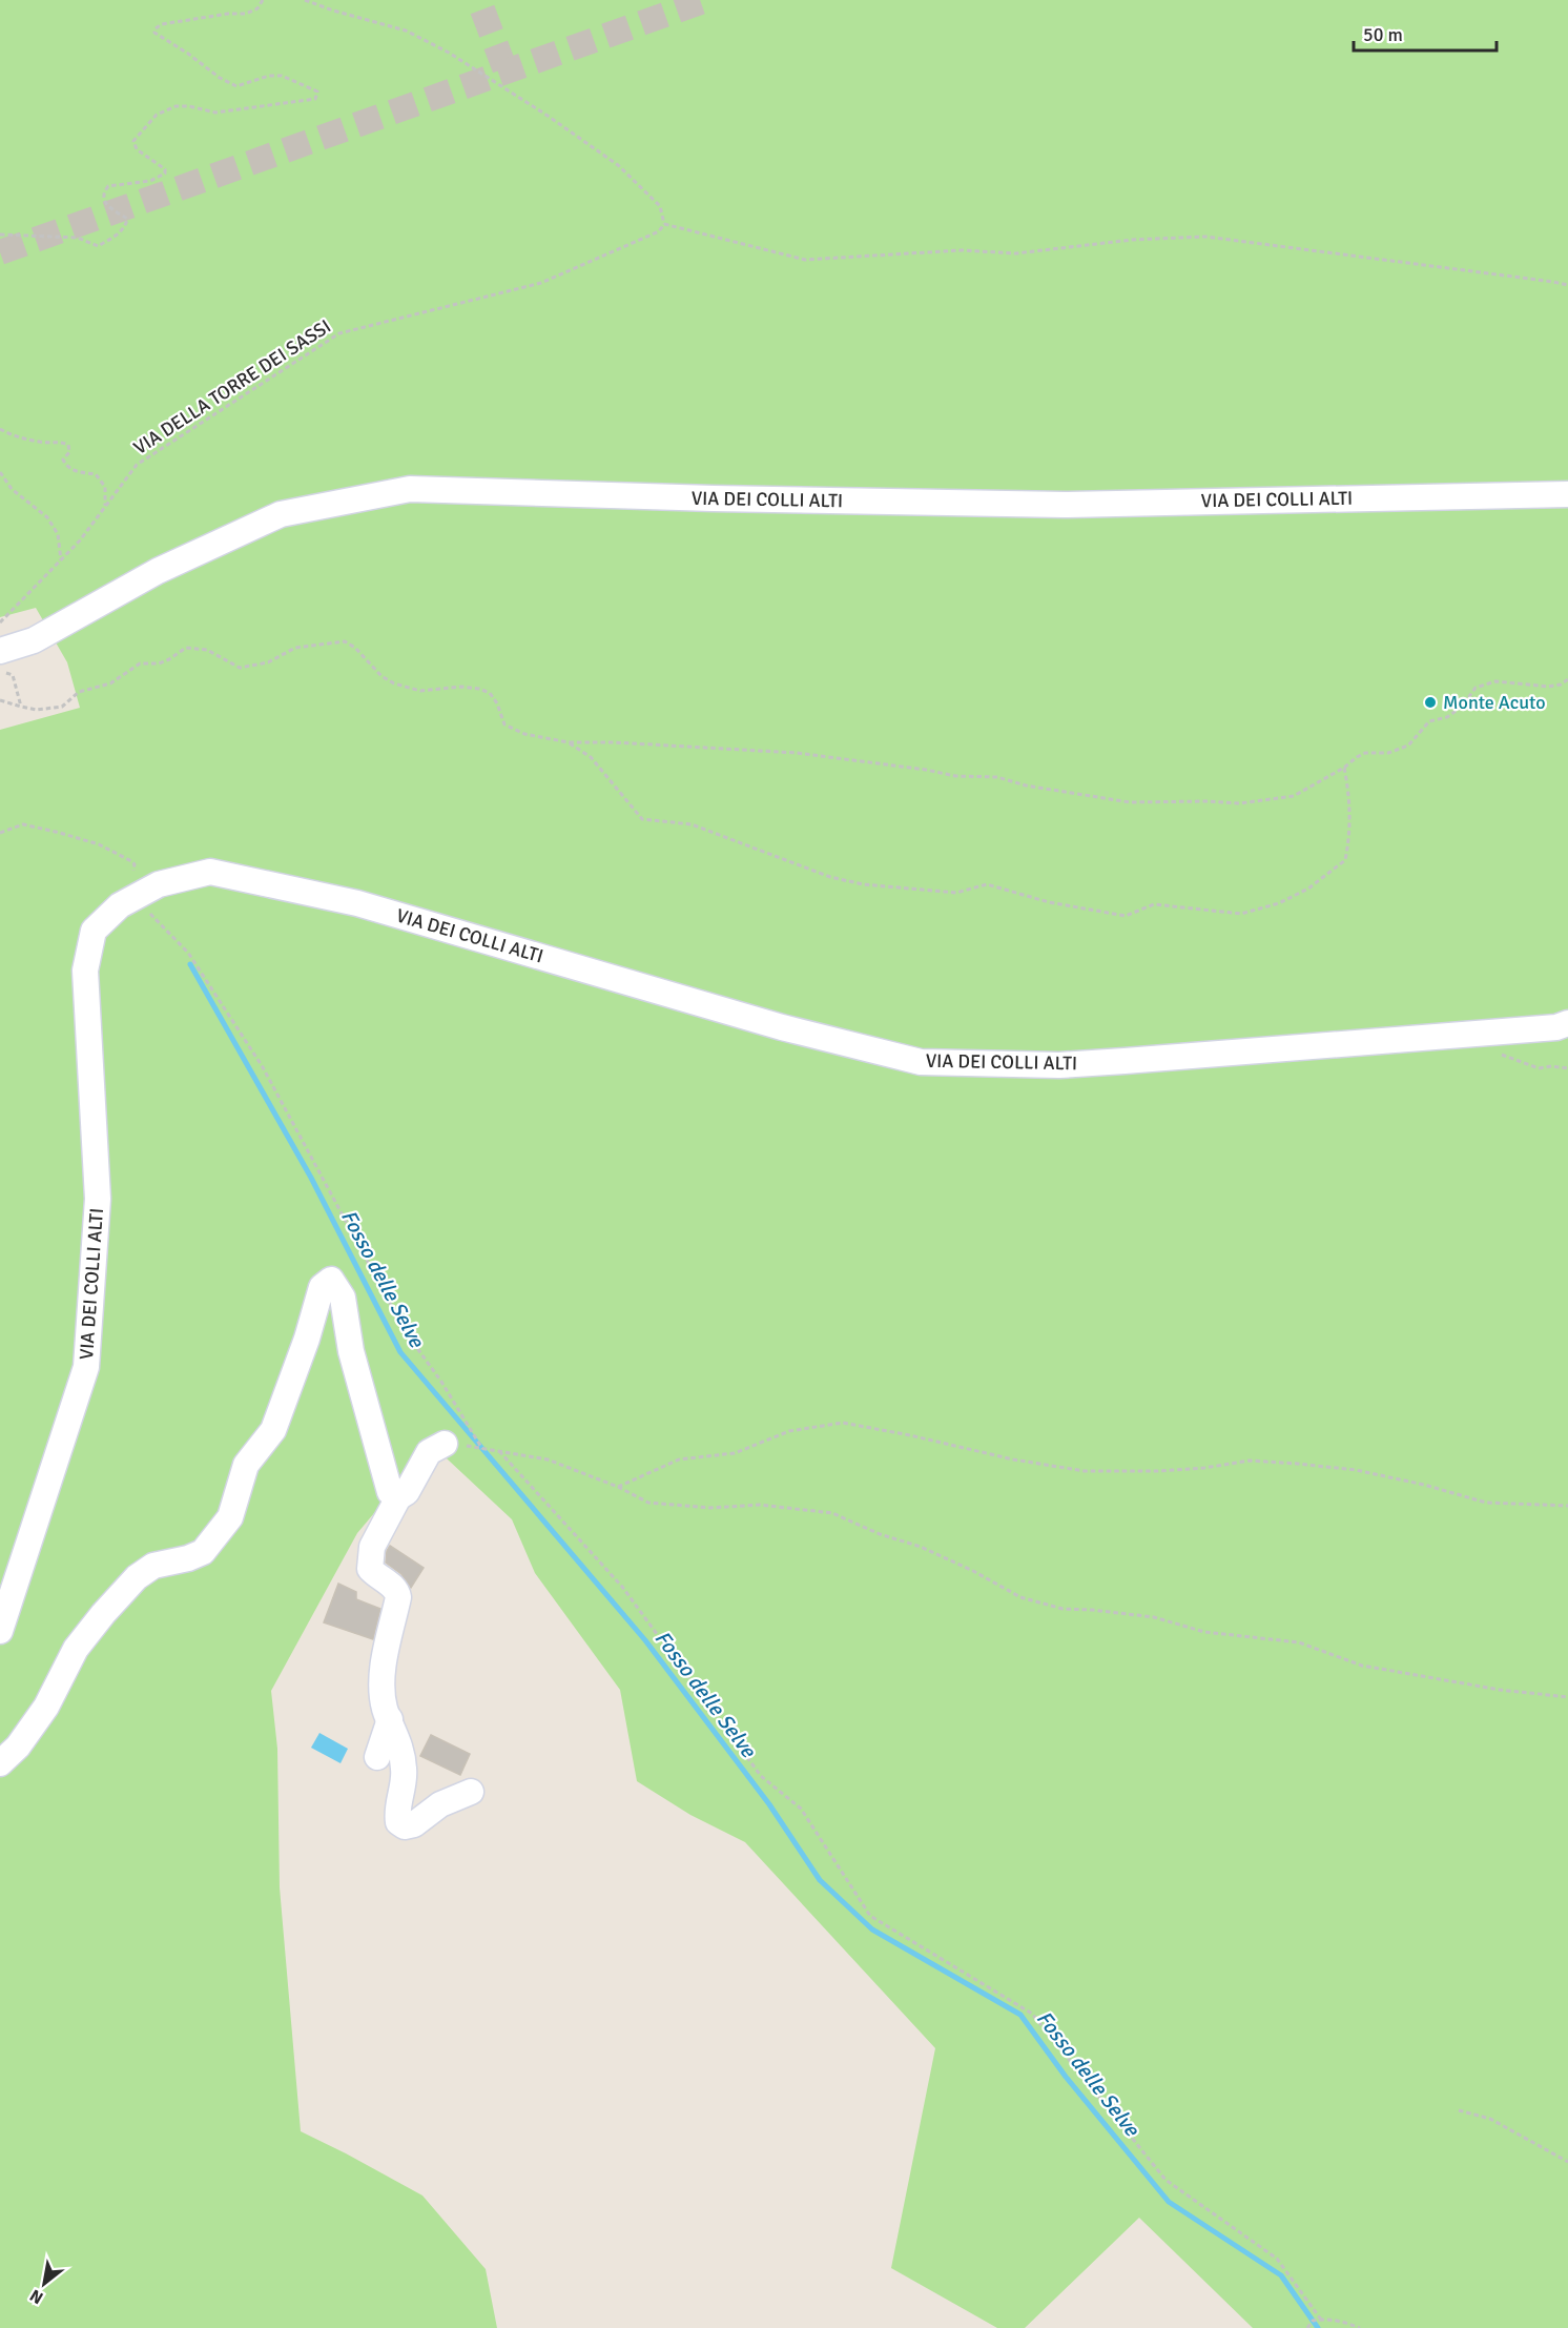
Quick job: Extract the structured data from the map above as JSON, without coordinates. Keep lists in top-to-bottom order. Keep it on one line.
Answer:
{"streets":{"street":["VIA DEI COLLI ALTI"],"path":["VIA DELLA TORRE DEI SASSI"]},"water":["Fosso delle Selve"],"places":["Monte Acuto"],"scale_bar":"50 m","north":"bottom left"}
